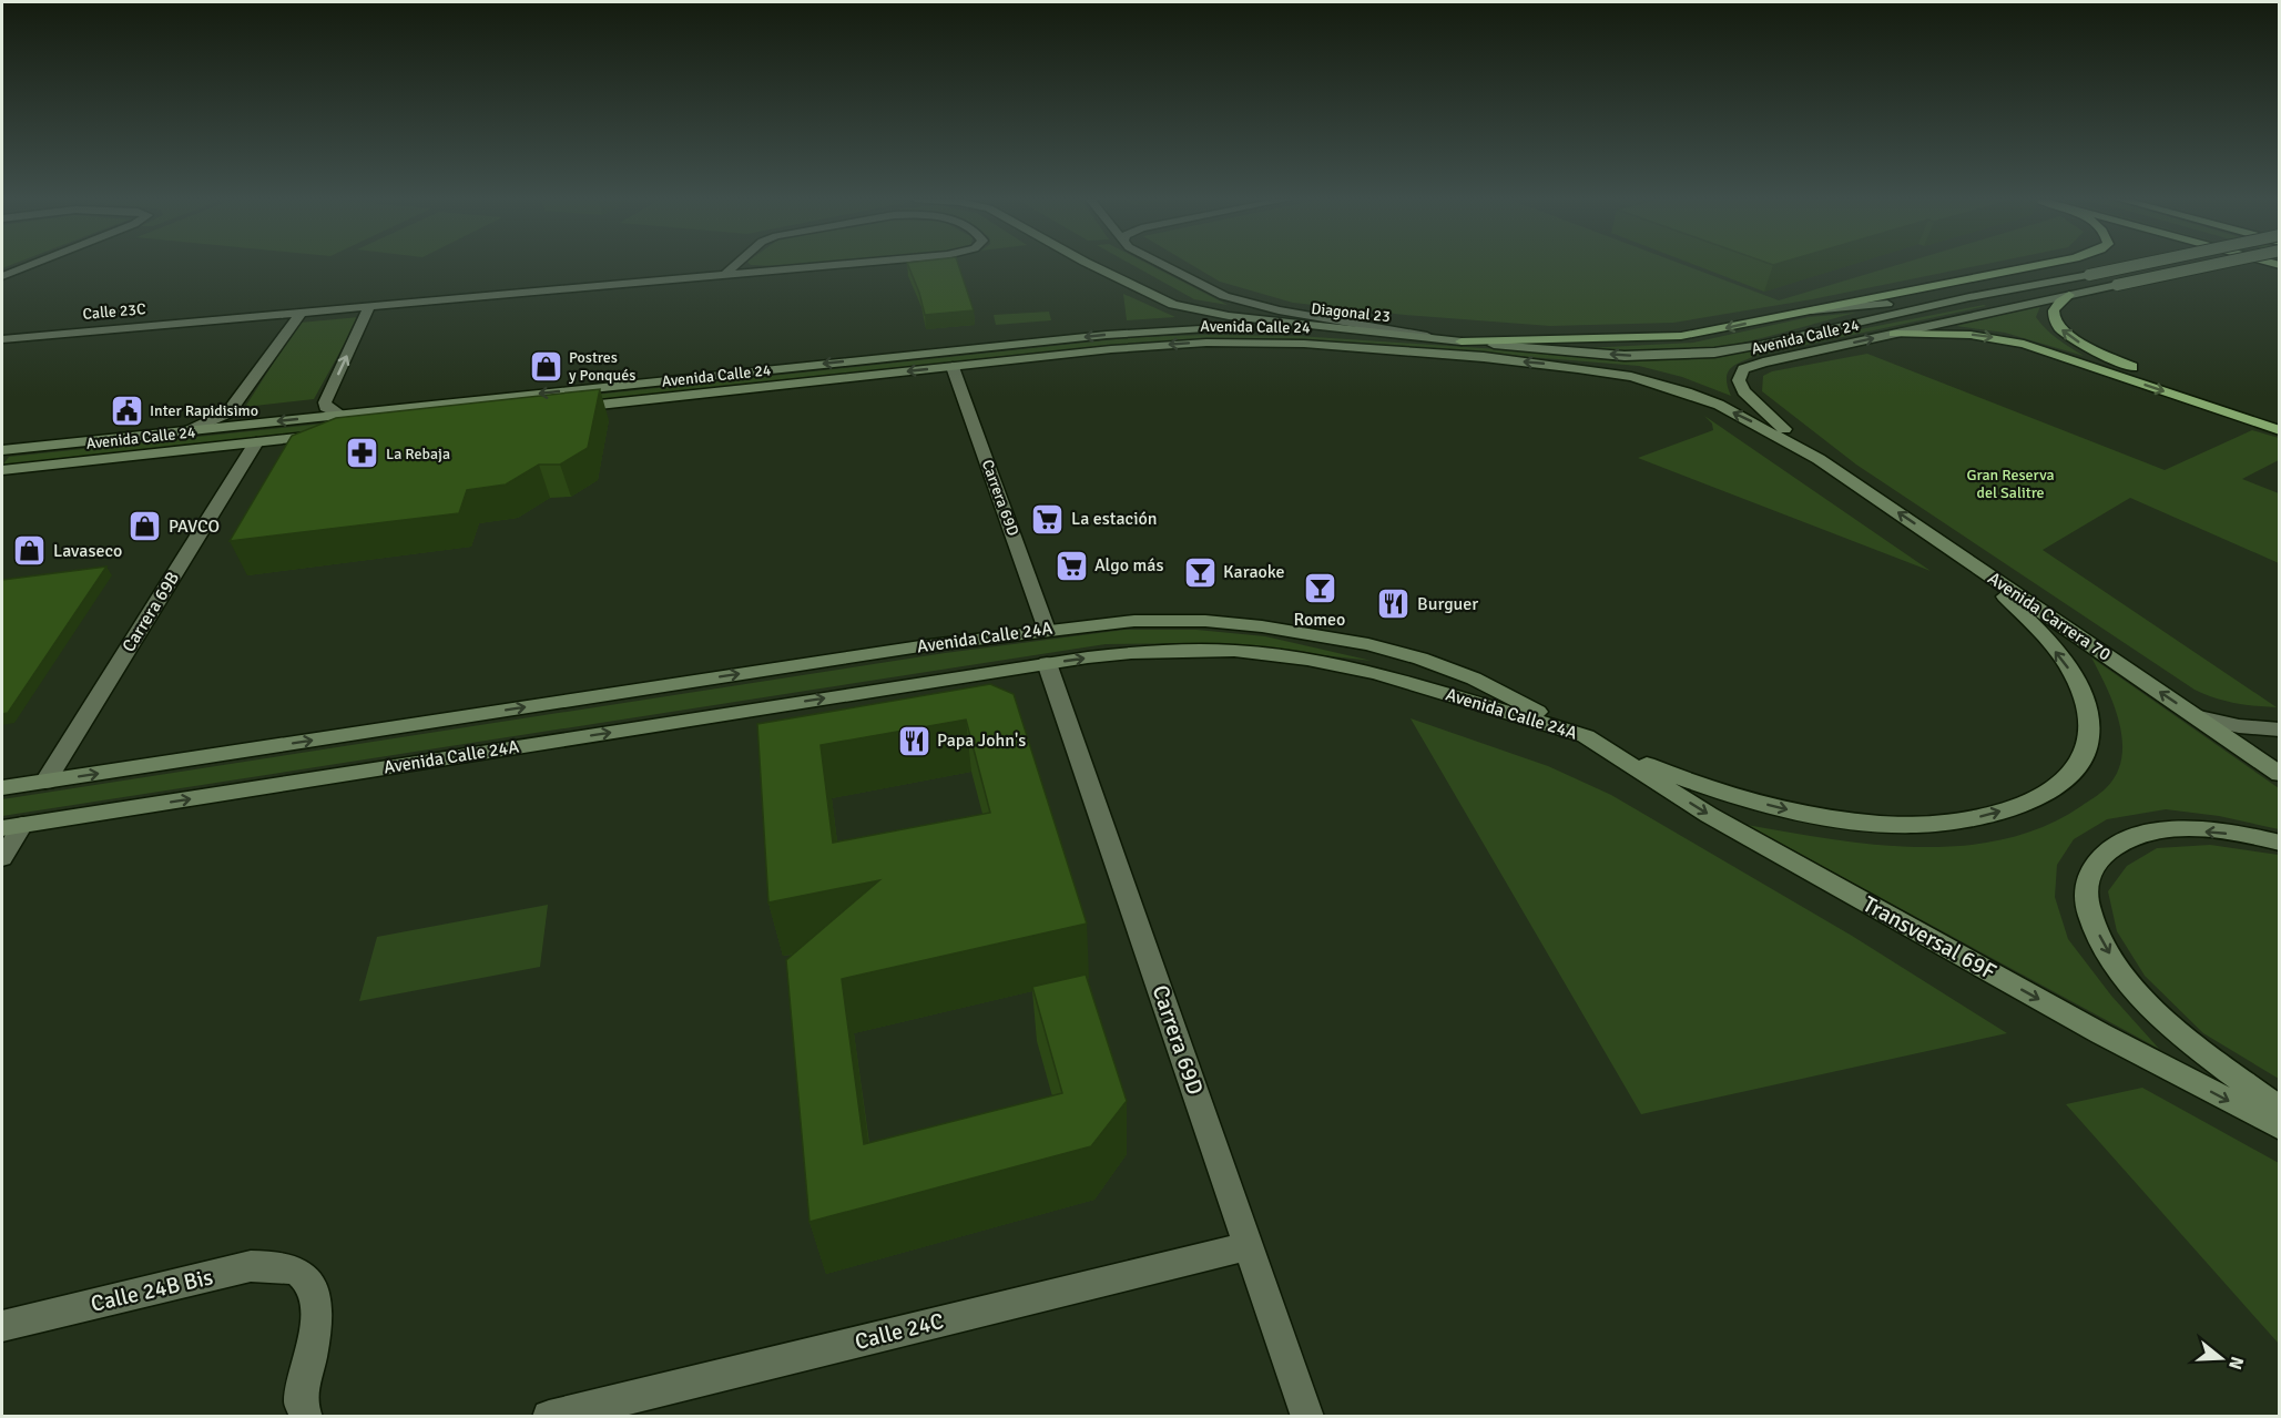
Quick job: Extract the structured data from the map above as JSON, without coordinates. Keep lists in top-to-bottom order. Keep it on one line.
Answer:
{"streets":{"main road":["Diagonal 23","Avenida Calle 24","Avenida Carrera 70","Avenida Calle 24A","Transversal 69F"],"street":["Calle 23C","Carrera 69D","Carrera 69B","Calle 24B Bis","Calle 24C"]},"crossings":[["Diagonal 23","Avenida Calle 24"],["Avenida Calle 24","Carrera 69D"],["Avenida Calle 24","Carrera 69B"],["Avenida Calle 24","Avenida Carrera 70"],["Carrera 69D","Avenida Calle 24A"],["Carrera 69D","Calle 24C"],["Carrera 69B","Avenida Calle 24A"],["Avenida Calle 24A","Transversal 69F"]],"one_way":["Avenida Calle 24","Avenida Carrera 70","Avenida Calle 24A","Transversal 69F"],"parks":["Gran Reserva del Salitre"],"places":{"shop":["Postres y Ponqués","PAVCO","Lavaseco"],"public building":["Inter Rapidisimo"],"pharmacy":["La Rebaja"],"supermarket":["La estación","Algo más"],"bar":["Karaoke","Romeo"],"restaurant":["Burguer","Papa John's"]},"north":"right"}
